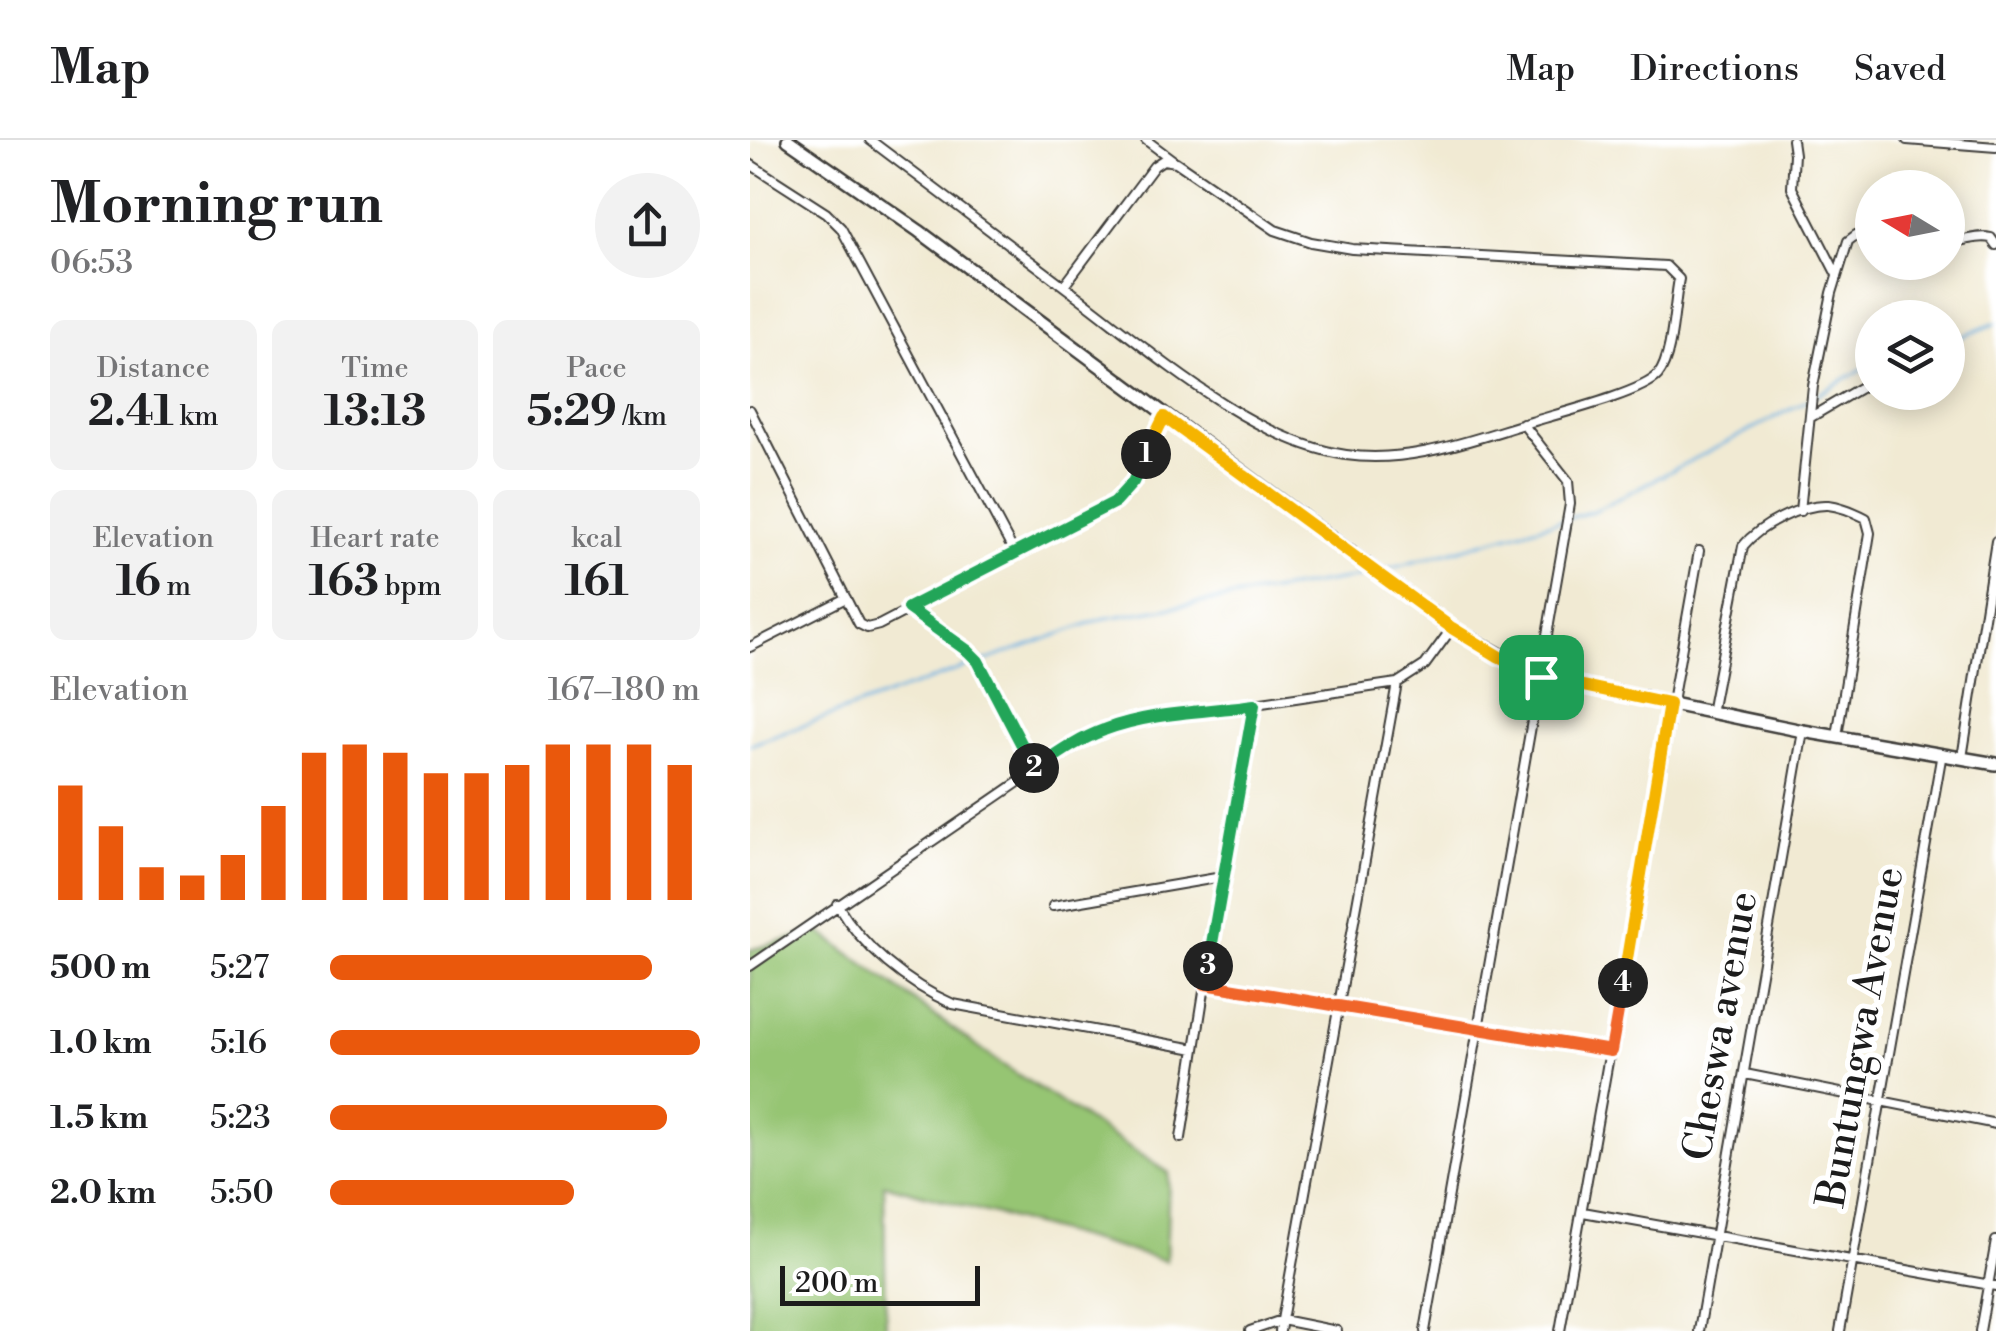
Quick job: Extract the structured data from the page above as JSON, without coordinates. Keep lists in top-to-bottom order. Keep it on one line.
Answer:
{"streets":{"street":["Cheswa avenue","Buntungwa Avenue"]},"scale_bar":"200 m","north":"left","page":{"header":"Map","nav":["Map","Directions","Saved"],"heading":["Morning run","06:53"],"stats":[["Distance","2.41 km"],["Time","13:13"],["Pace","5:29 /km"],["Elevation","16 m"],["Heart rate","163 bpm"],["kcal","161"]],"pins":["1","2","3","4"],"chart":["Elevation","167–180 m"],"list":[{"name":"500 m","note":"5:27"},{"name":"1.0 km","note":"5:16"},{"name":"1.5 km","note":"5:23"},{"name":"2.0 km","note":"5:50"}],"scale":"200 m"}}
